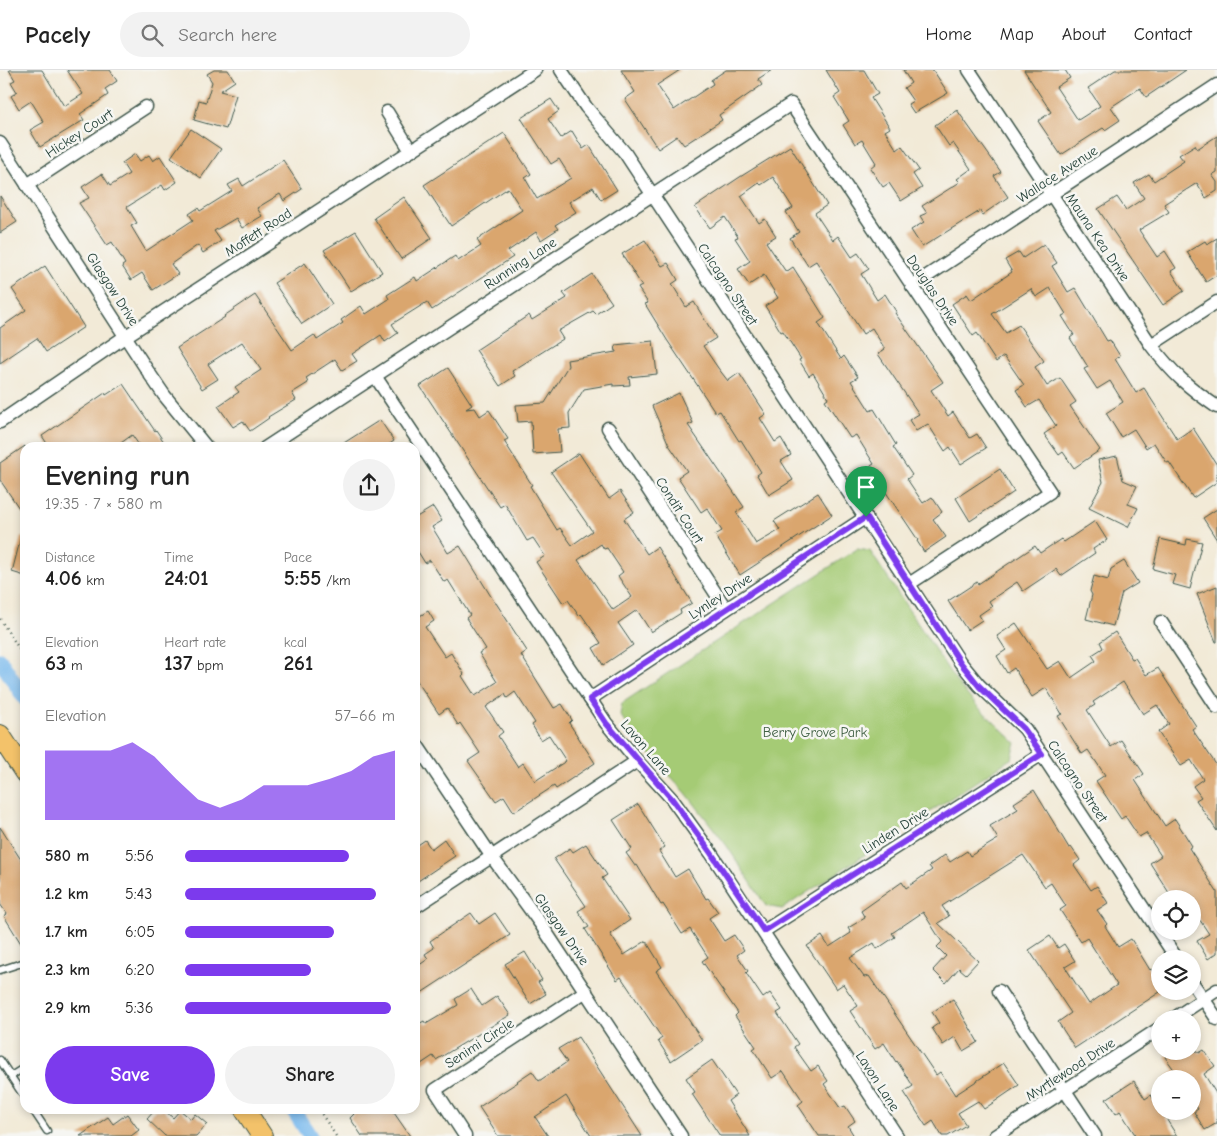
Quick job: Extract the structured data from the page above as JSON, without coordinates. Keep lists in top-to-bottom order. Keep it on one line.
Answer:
{"streets":{"street":["Hickey Court","Wallace Avenue","Moffett Road","Mauna Kea Drive","Running Lane","Calcagno Street","Glasgow Drive","Douglas Drive","Condit Court","Lynley Drive","Lavon Lane","Linden Drive","Senimi Circle","Myrtlewood Drive"]},"crossings":[["Hickey Court","Glasgow Drive"],["Wallace Avenue","Mauna Kea Drive"],["Wallace Avenue","Douglas Drive"],["Moffett Road","Glasgow Drive"],["Running Lane","Calcagno Street"],["Running Lane","Douglas Drive"],["Running Lane","Lavon Lane"],["Calcagno Street","Douglas Drive"],["Calcagno Street","Lynley Drive"],["Calcagno Street","Linden Drive"],["Glasgow Drive","Senimi Circle"],["Condit Court","Lynley Drive"],["Lynley Drive","Lavon Lane"],["Lavon Lane","Linden Drive"]],"parks":["Berry Grove Park"],"page":{"header":"Pacely","search":"Search here","nav":["Home","Map","About","Contact"],"heading":["Evening run","19:35 · 7 × 580 m"],"stats":[["Distance","4.06 km"],["Time","24:01"],["Pace","5:55 /km"],["Elevation","63 m"],["Heart rate","137 bpm"],["kcal","261"]],"chart":["Elevation","57–66 m"],"list":[{"name":"580 m","note":"5:56"},{"name":"1.2 km","note":"5:43"},{"name":"1.7 km","note":"6:05"},{"name":"2.3 km","note":"6:20"},{"name":"2.9 km","note":"5:36"}],"map_buttons":["+","−"],"buttons":["Save","Share"]}}
